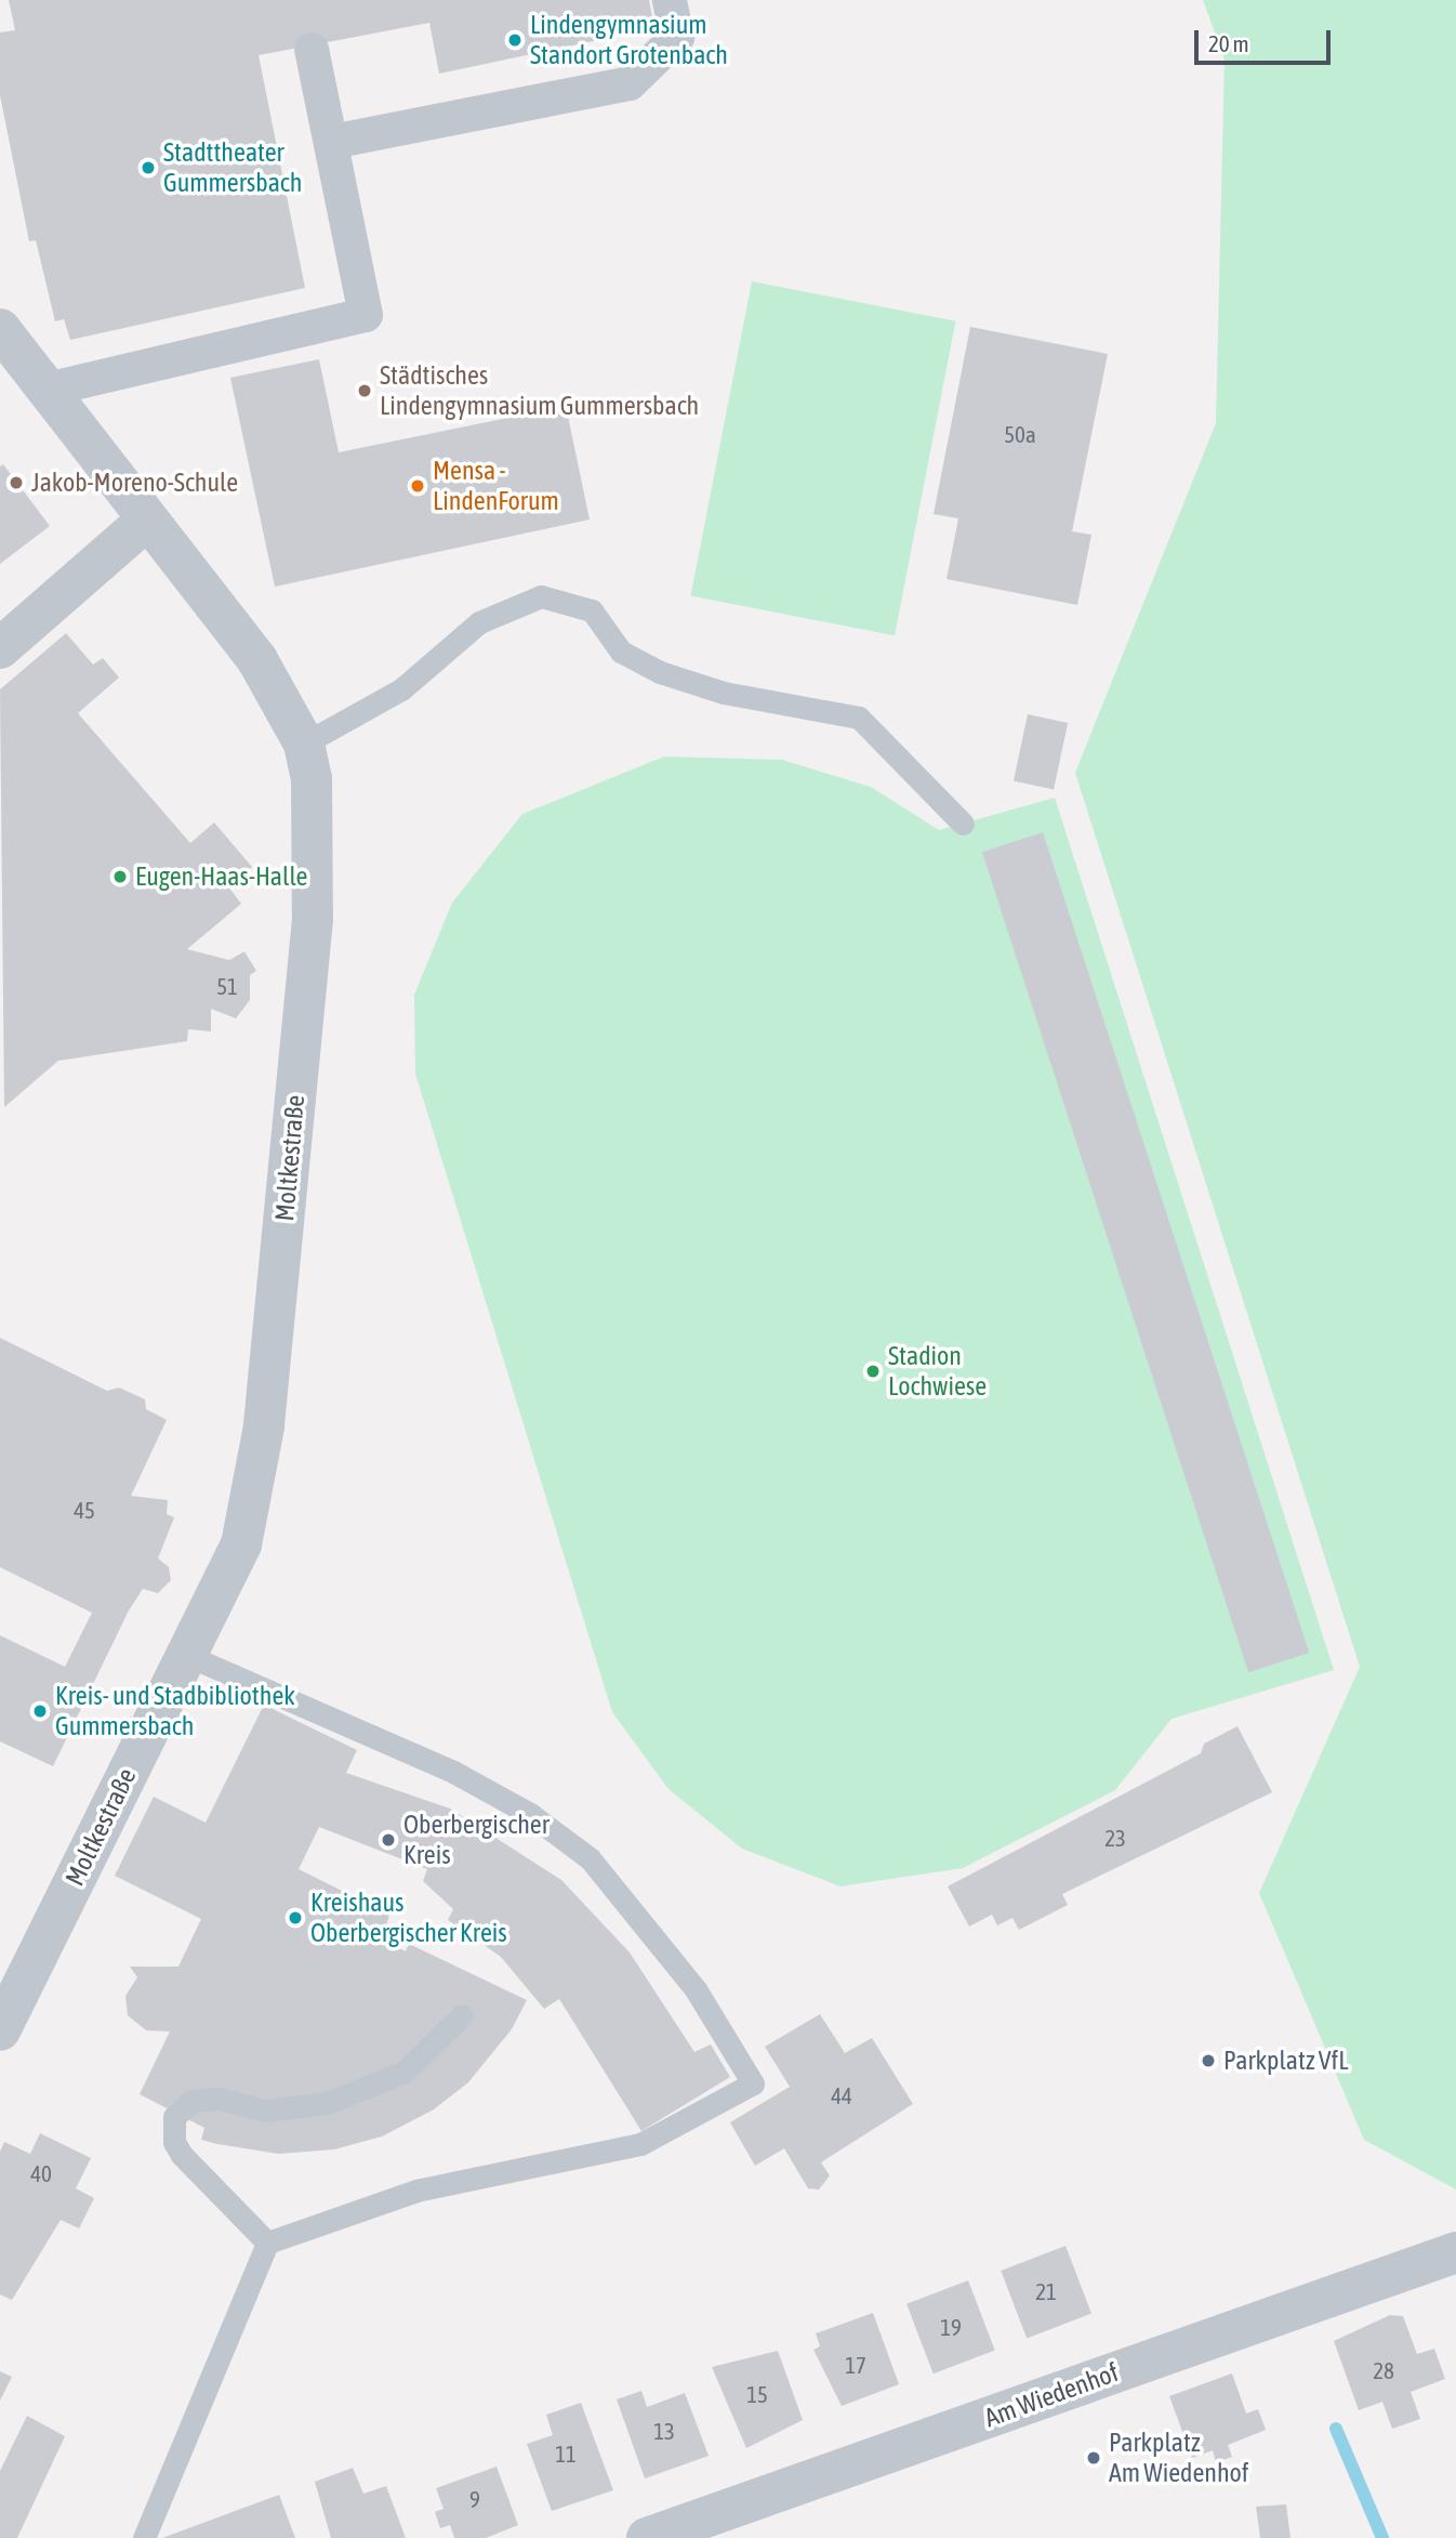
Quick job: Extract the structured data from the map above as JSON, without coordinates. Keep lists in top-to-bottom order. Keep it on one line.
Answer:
{"streets":{"street":["Moltkestraße","Am Wiedenhof"]},"places":["Lindengymnasium Standort Grotenbach","Stadttheater Gummersbach","Städtisches Lindengymnasium Gummersbach","Jakob-Moreno-Schule","Mensa - LindenForum","Eugen-Haas-Halle","Stadion Lochwiese","Kreis- und Stadbibliothek Gummersbach","Oberbergischer Kreis","Kreishaus Oberbergischer Kreis","Parkplatz VfL","Parkplatz Am Wiedenhof"],"house_numbers":["50a","51","45","23","44","40","21","19","17","28","15","13","11","9"],"scale_bar":"20 m"}
